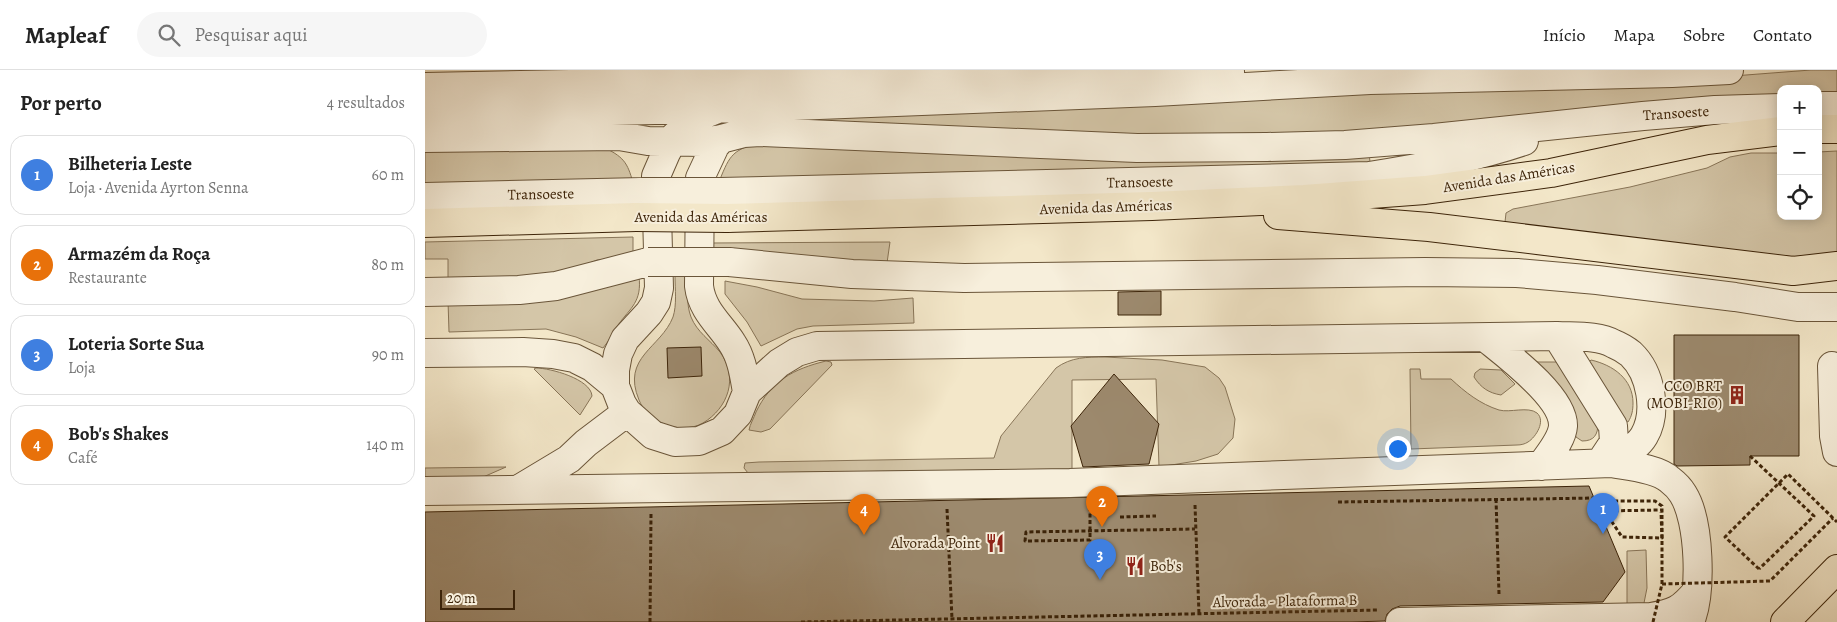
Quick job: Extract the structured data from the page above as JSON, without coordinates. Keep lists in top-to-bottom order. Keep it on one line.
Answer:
{"streets":{"highway":["Avenida das Américas"],"lane":["Transoeste"],"path":["Alvorada - Plataforma B"]},"crossings":[["Transoeste","Avenida das Américas"]],"places":{"building":["CCO BRT (MOBI-RIO)"],"restaurant":["Alvorada Point","Bob's"]},"scale_bar":"20 m","page":{"header":"Mapleaf","search":"Pesquisar aqui","nav":["Início","Mapa","Sobre","Contato"],"heading":["Por perto","4 resultados"],"map_buttons":["+","−"],"list":[{"mark":"1","name":"Bilheteria Leste","note":"Loja · Avenida Ayrton Senna","value":"60 m"},{"mark":"2","name":"Armazém da Roça","note":"Restaurante","value":"80 m"},{"mark":"3","name":"Loteria Sorte Sua","note":"Loja","value":"90 m"},{"mark":"4","name":"Bob's Shakes","note":"Café","value":"140 m"}],"pins":["2","1","4","3"],"scale":"20 m"}}
